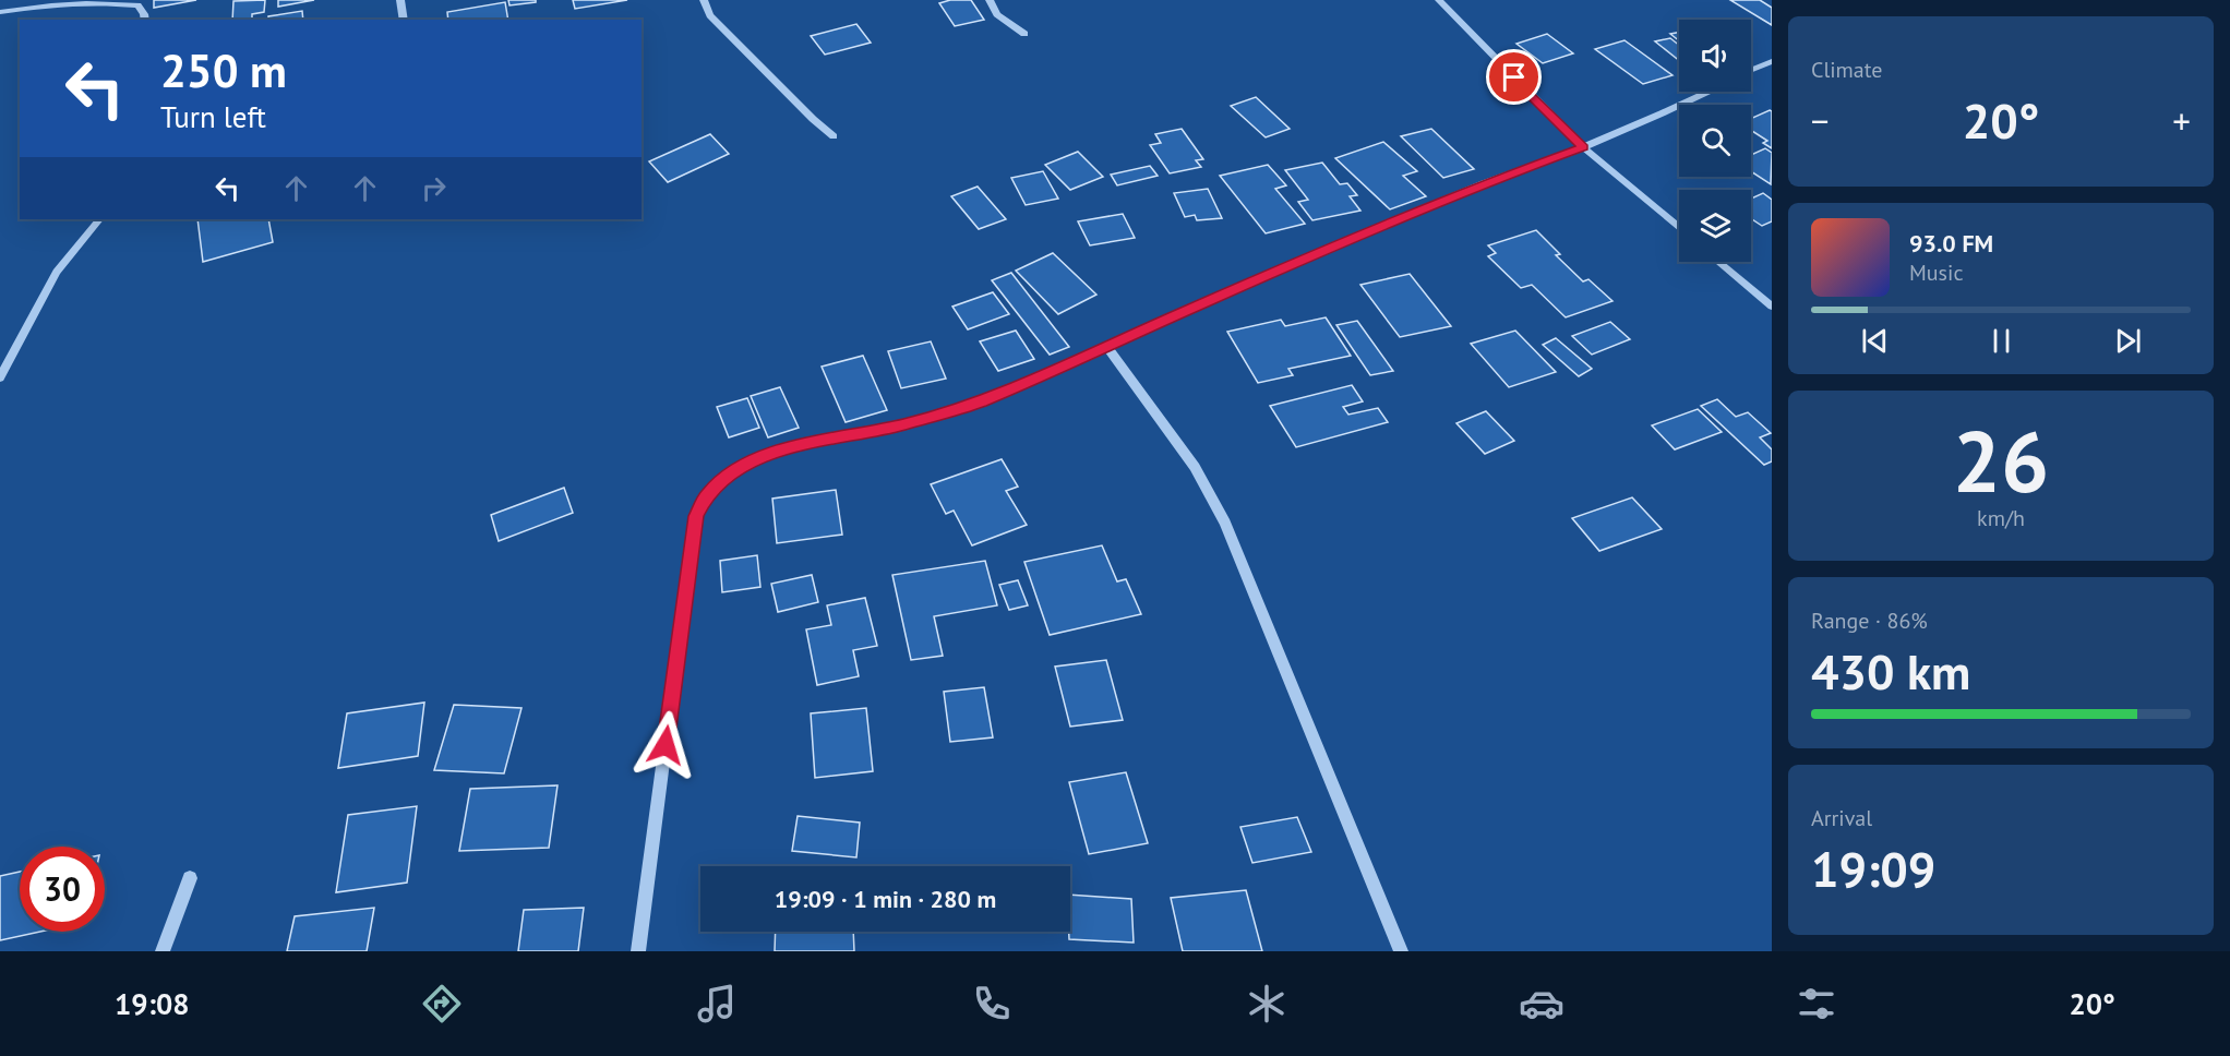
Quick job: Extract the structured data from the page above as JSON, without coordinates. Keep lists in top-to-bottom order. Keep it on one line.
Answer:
{"page":{"tile":["Climate",["26","km/h"],["Range · 86%","430 km"],["Arrival","19:09"]],"turn":["250 m","Turn left"],"heat":["−","20°","+"],"song":["93.0 FM","Music"],"limit":"30","trip":"19:09 · 1 min · 280 m","tabs":["19:08","20°"]}}
